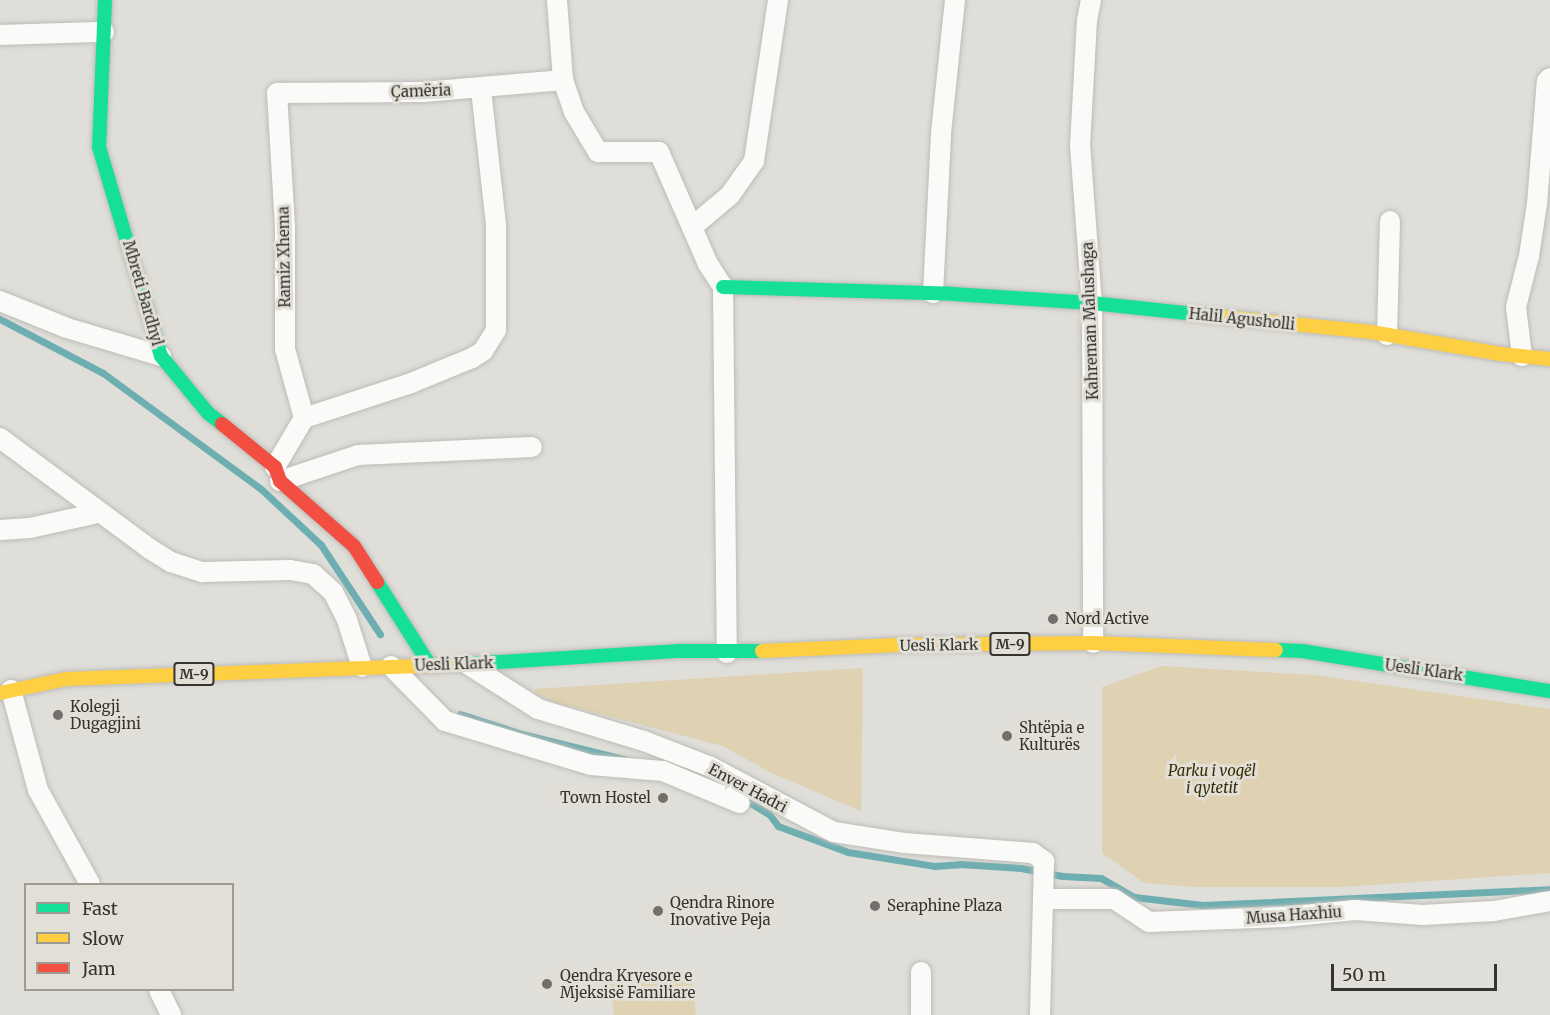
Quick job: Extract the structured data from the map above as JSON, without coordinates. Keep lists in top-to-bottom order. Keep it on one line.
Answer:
{"streets":{"street":["Çamëria","Ramiz Xhema","Mbreti Bardhyl","Halil Agusholli","Kahreman Malushaga","M-9","Uesli Klark","Enver Hadri","Musa Haxhiu"]},"crossings":[["Çamëria","Ramiz Xhema"],["Mbreti Bardhyl","Uesli Klark"],["Halil Agusholli","Kahreman Malushaga"],["Kahreman Malushaga","Uesli Klark"],["Uesli Klark","Enver Hadri"],["Enver Hadri","Musa Haxhiu"]],"parks":["Parku i vogël i qytetit"],"places":["Nord Active","Kolegji Dugagjini","Shtëpia e Kulturës","Town Hostel","Seraphine Plaza","Qendra Rinore Inovative Peja","Qendra Kryesore e Mjeksisë Familiare"],"legend":["Fast","Slow","Jam"],"scale_bar":"50 m"}
